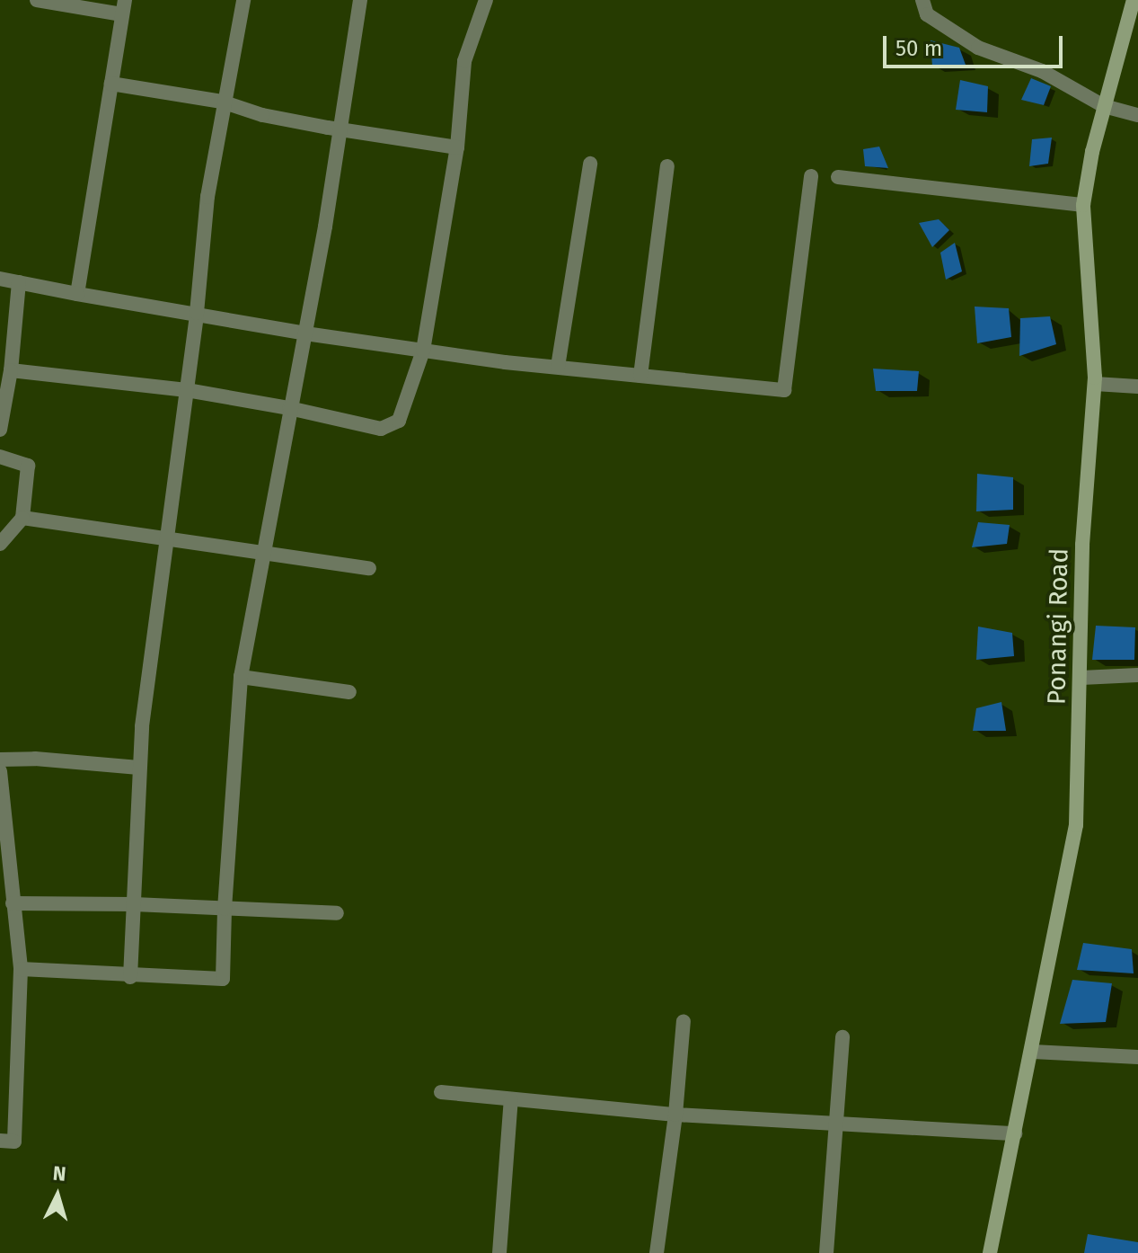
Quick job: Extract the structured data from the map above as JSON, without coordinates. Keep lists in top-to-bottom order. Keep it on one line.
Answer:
{"streets":{"street":["Ponangi Road"]},"scale_bar":"50 m","north":"top"}
